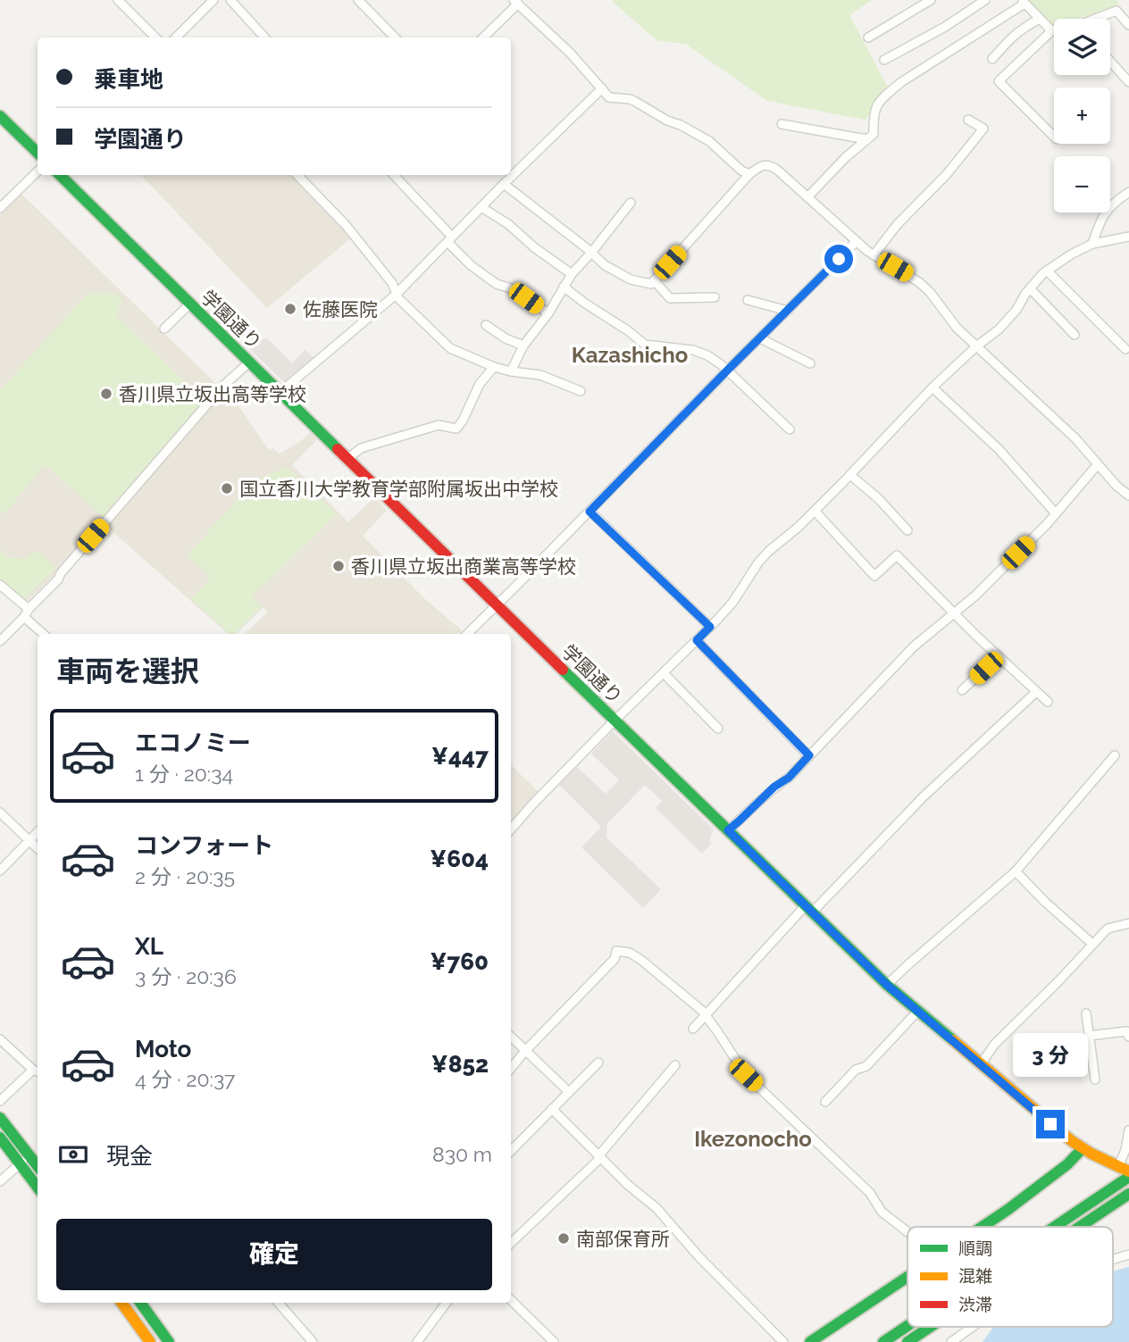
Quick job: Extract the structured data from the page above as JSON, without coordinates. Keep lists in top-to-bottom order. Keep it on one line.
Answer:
{"streets":{"main road":["学園通り"]},"districts":["Kazashicho","Ikezonocho"],"places":["佐藤医院","香川県立坂出高等学校","国立香川大学教育学部附属坂出中学校","香川県立坂出商業高等学校","南部保育所"],"legend":["順調","混雑","渋滞"],"page":{"map_buttons":["+","−"],"banner":["乗車地","学園通り"],"heading":"車両を選択","list":[{"name":"エコノミー","note":"1 分 · 20:34","value":"¥447"},{"name":"コンフォート","note":"2 分 · 20:35","value":"¥604"},{"name":"XL","note":"3 分 · 20:36","value":"¥760"},{"name":"Moto","note":"4 分 · 20:37","value":"¥852"}],"bubble":"3 分","pay":["現金","830 m"],"buttons":"確定"}}
